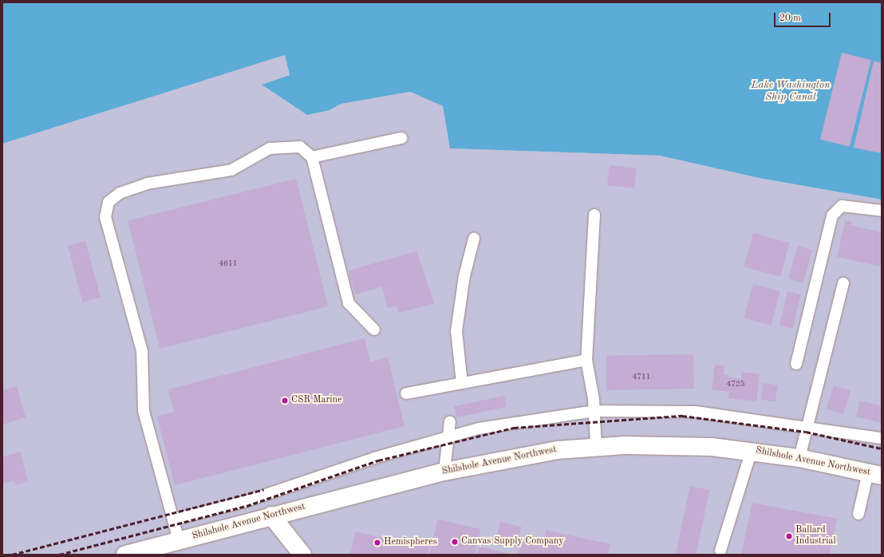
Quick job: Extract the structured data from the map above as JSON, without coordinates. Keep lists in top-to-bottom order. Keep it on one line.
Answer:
{"streets":{"street":["Shilshole Avenue Northwest"]},"water":["Lake Washington Ship Canal"],"places":["CSR Marine","Ballard Industrial","Canvas Supply Company","Hemispheres"],"house_numbers":["4611","4711","4725"],"scale_bar":"20 m"}
